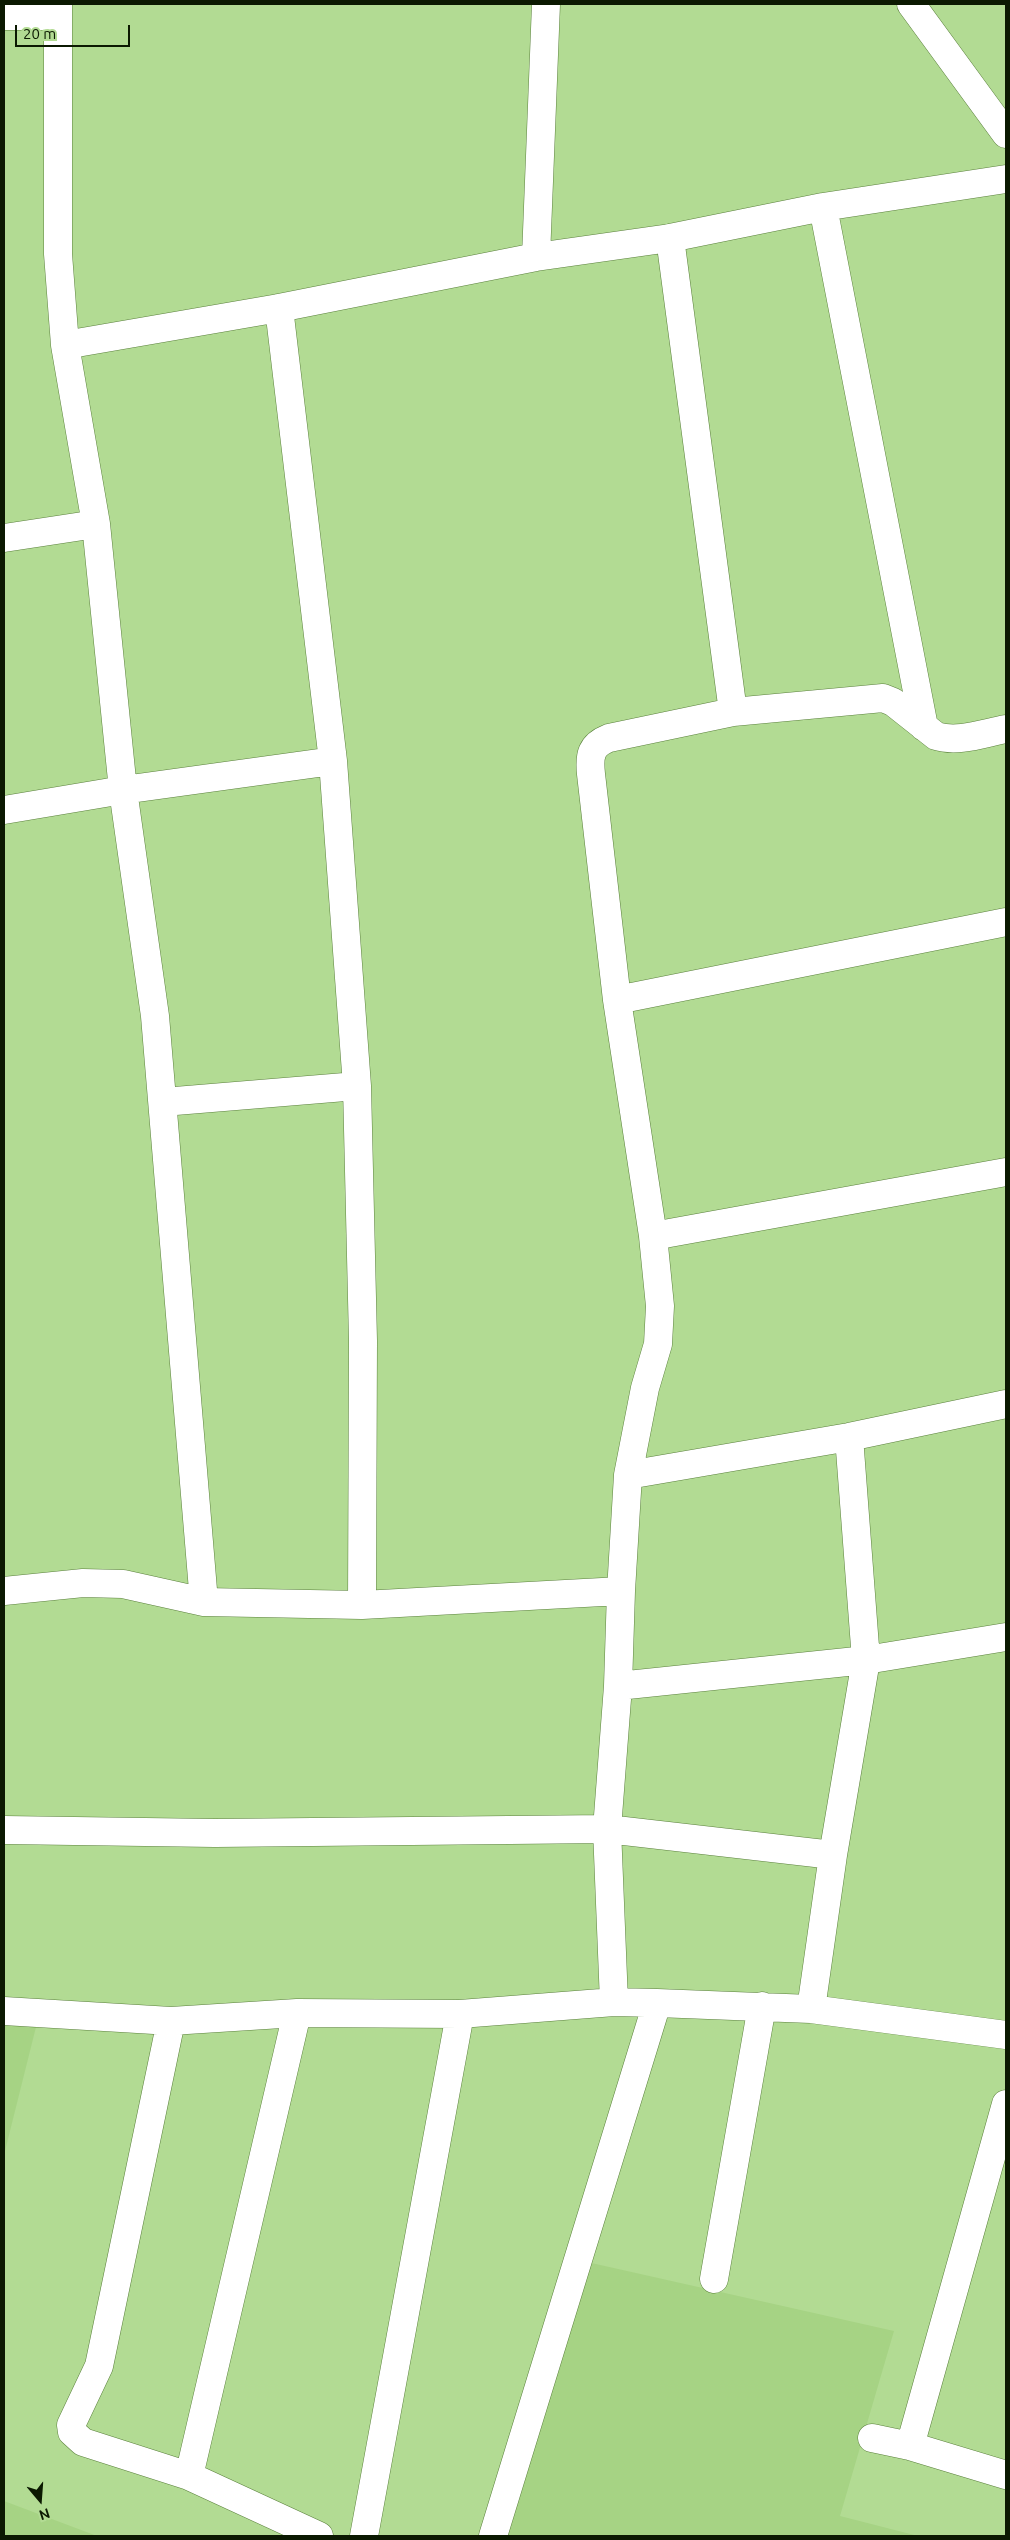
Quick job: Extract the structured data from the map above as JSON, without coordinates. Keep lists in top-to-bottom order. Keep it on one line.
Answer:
{"scale_bar":"20 m","north":"bottom"}
